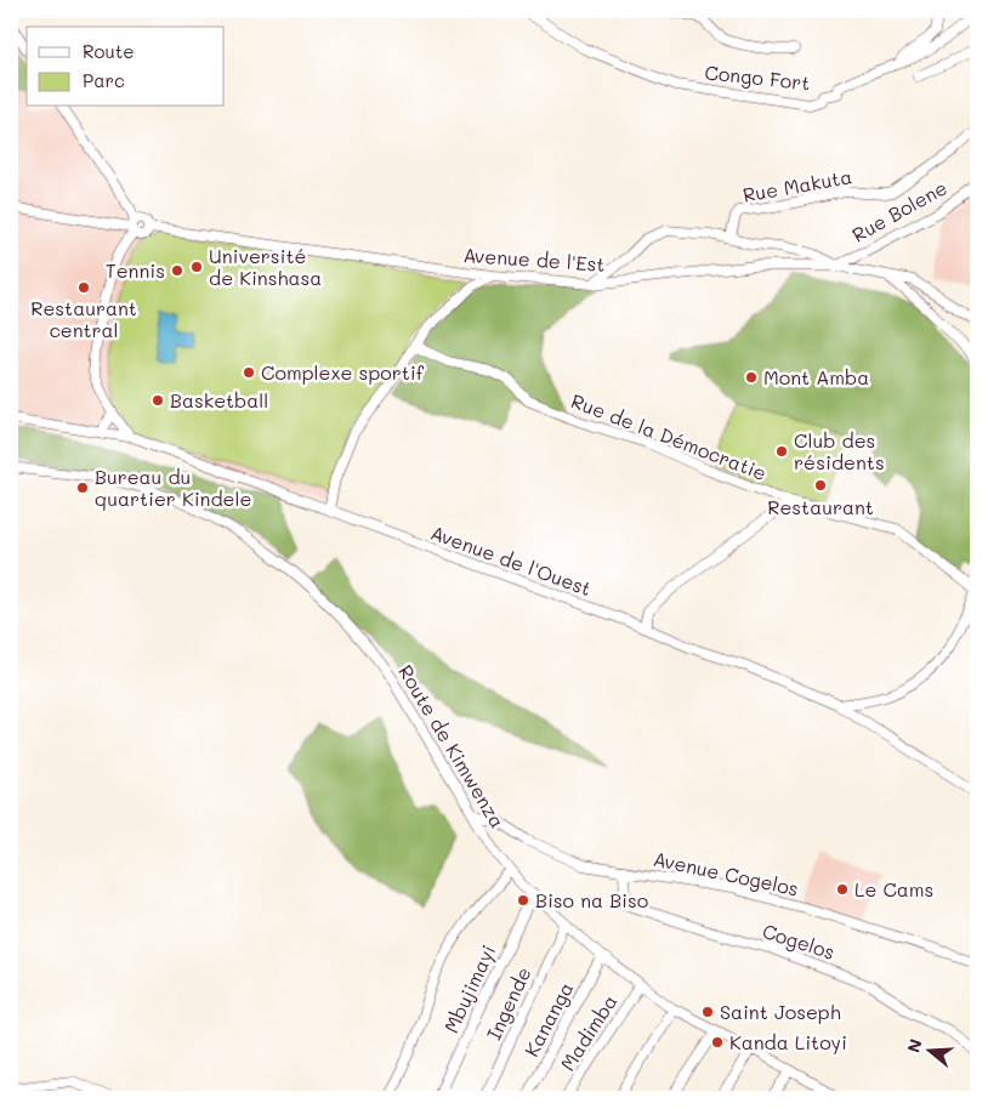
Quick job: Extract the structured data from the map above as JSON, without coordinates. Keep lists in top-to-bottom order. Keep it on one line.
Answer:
{"streets":{"street":["Congo Fort","Rue Makuta","Rue Bolene","Avenue de l'Est","Rue de la Démocratie","Avenue de l'Ouest","Route de Kimwenza","Avenue Cogelos","Cogelos","Mbujimayi","Ingende","Kananga","Madimba"]},"crossings":[["Rue Bolene","Avenue de l'Est"],["Route de Kimwenza","Avenue Cogelos"],["Route de Kimwenza","Mbujimayi"],["Route de Kimwenza","Ingende"],["Route de Kimwenza","Kananga"],["Route de Kimwenza","Madimba"],["Avenue Cogelos","Cogelos"]],"places":["Université de Kinshasa","Tennis","Restaurant central","Complexe sportif","Mont Amba","Basketball","Club des résidents","Restaurant","Bureau du quartier Kindele","Le Cams","Biso na Biso","Saint Joseph","Kanda Litoyi"],"legend":["Route","Parc"],"north":"left"}
